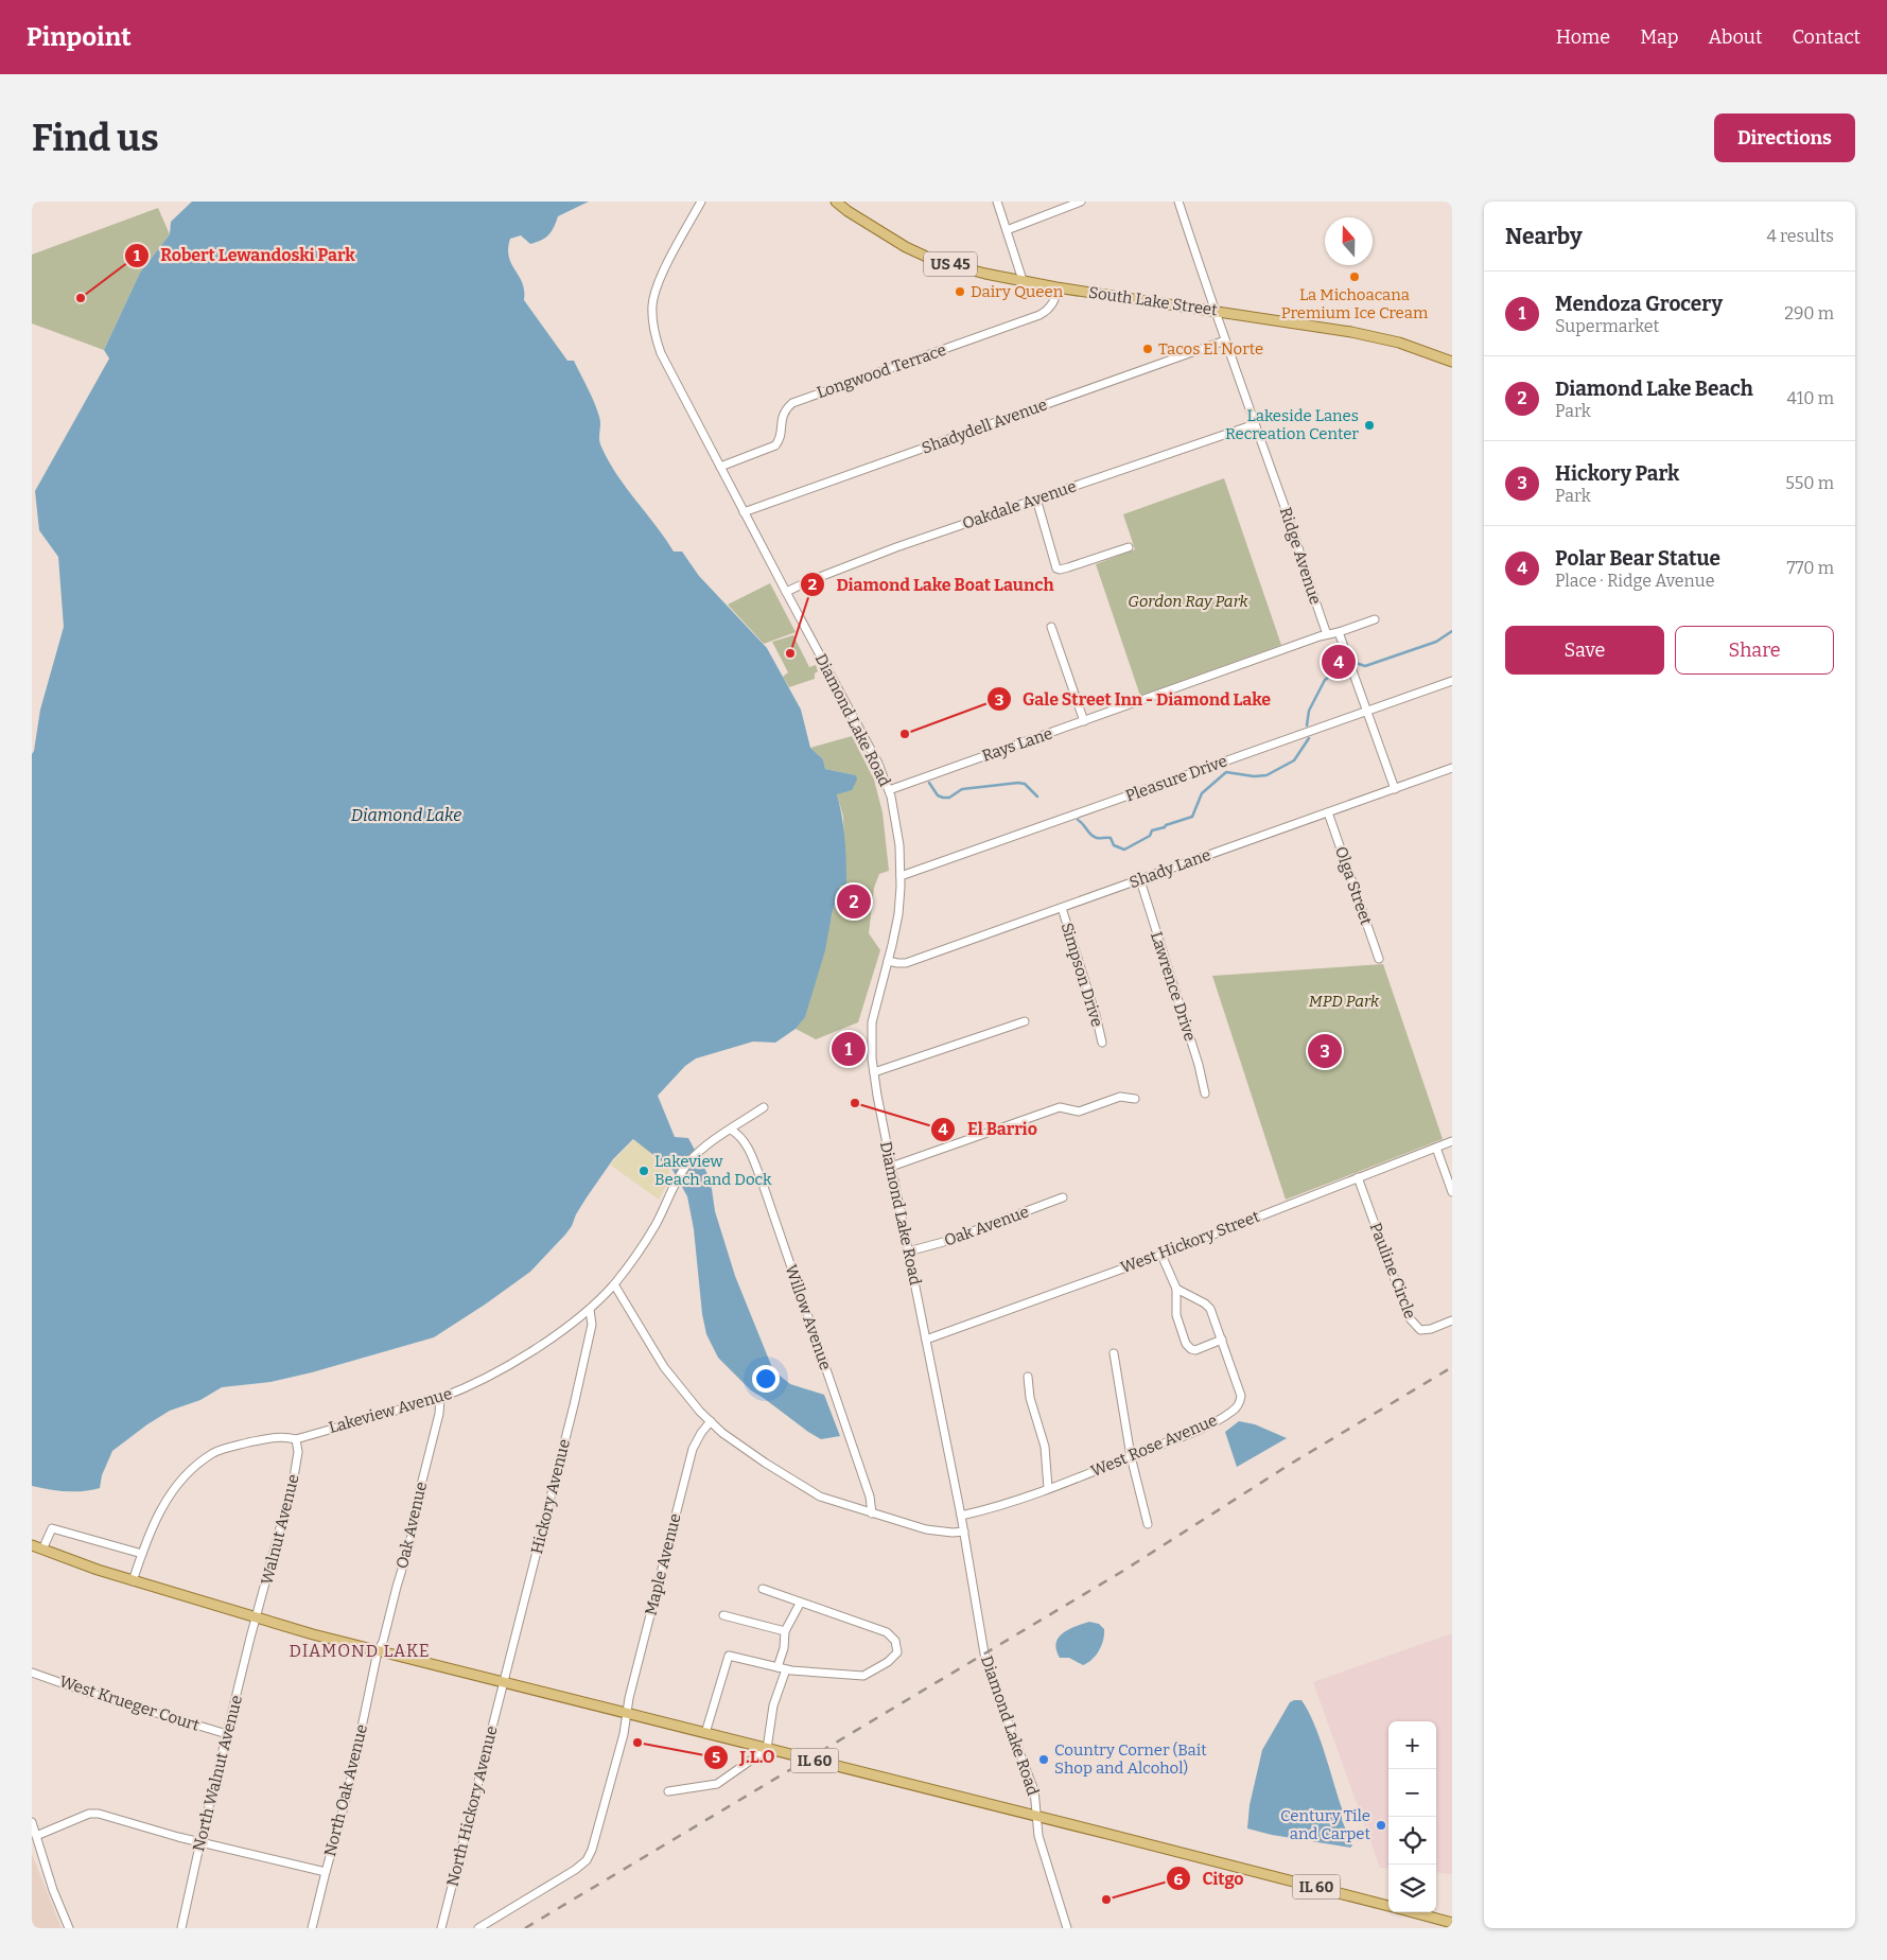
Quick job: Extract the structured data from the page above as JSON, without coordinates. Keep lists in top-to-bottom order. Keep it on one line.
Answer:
{"streets":{"main road":["US 45","South Lake Street","IL 60"],"street":["Longwood Terrace","Shadydell Avenue","Oakdale Avenue","Ridge Avenue","Diamond Lake Road","Rays Lane","Pleasure Drive","Shady Lane","Olga Street","Simpson Drive","Lawrence Drive","Oak Avenue","West Hickory Street","Pauline Circle","Willow Avenue","Lakeview Avenue","West Rose Avenue","Hickory Avenue","Walnut Avenue","Maple Avenue","West Krueger Court","North Walnut Avenue","North Oak Avenue","North Hickory Avenue"]},"crossings":[["South Lake Street","Longwood Terrace"],["South Lake Street","Ridge Avenue"],["Longwood Terrace","Diamond Lake Road"],["Shadydell Avenue","Ridge Avenue"],["Shadydell Avenue","Diamond Lake Road"],["Oakdale Avenue","Ridge Avenue"],["Oakdale Avenue","Diamond Lake Road"],["Ridge Avenue","Rays Lane"],["Diamond Lake Road","Rays Lane"],["Diamond Lake Road","Pleasure Drive"],["Diamond Lake Road","Shady Lane"],["Diamond Lake Road","Oak Avenue"],["Diamond Lake Road","West Hickory Street"],["Diamond Lake Road","West Rose Avenue"],["Diamond Lake Road","IL 60"],["Shady Lane","Olga Street"],["Shady Lane","Simpson Drive"],["Shady Lane","Lawrence Drive"],["Oak Avenue","Lakeview Avenue"],["Oak Avenue","IL 60"],["Oak Avenue","North Oak Avenue"],["West Hickory Street","Pauline Circle"],["Willow Avenue","Lakeview Avenue"],["Lakeview Avenue","Hickory Avenue"],["Lakeview Avenue","Walnut Avenue"],["Lakeview Avenue","IL 60"],["Hickory Avenue","IL 60"],["Hickory Avenue","North Hickory Avenue"],["Walnut Avenue","IL 60"],["Walnut Avenue","North Walnut Avenue"],["Maple Avenue","IL 60"],["West Krueger Court","North Walnut Avenue"],["IL 60","North Walnut Avenue"],["IL 60","North Oak Avenue"],["IL 60","North Hickory Avenue"]],"districts":["DIAMOND LAKE"],"water":["Diamond Lake"],"parks":["Gordon Ray Park","MPD Park"],"places":["La Michoacana Premium Ice Cream","Dairy Queen","Robert Lewandoski Park","Tacos El Norte","Lakeside Lanes Recreation Center","Diamond Lake Boat Launch","Gale Street Inn - Diamond Lake","El Barrio","Lakeview Beach and Dock","J.L.O","Country Corner (Bait Shop and Alcohol)","Century Tile and Carpet","Citgo"],"north":"top","page":{"header":"Pinpoint","nav":["Home","Map","About","Contact"],"buttons":["Directions",["Save","Share"]],"title":"Find us","heading":["Nearby","4 results"],"list":[{"mark":"1","name":"Mendoza Grocery","note":"Supermarket","value":"290 m"},{"mark":"2","name":"Diamond Lake Beach","note":"Park","value":"410 m"},{"mark":"3","name":"Hickory Park","note":"Park","value":"550 m"},{"mark":"4","name":"Polar Bear Statue","note":"Place · Ridge Avenue","value":"770 m"}],"pins":["4","2","1","3"],"map_buttons":["+","−"]}}
